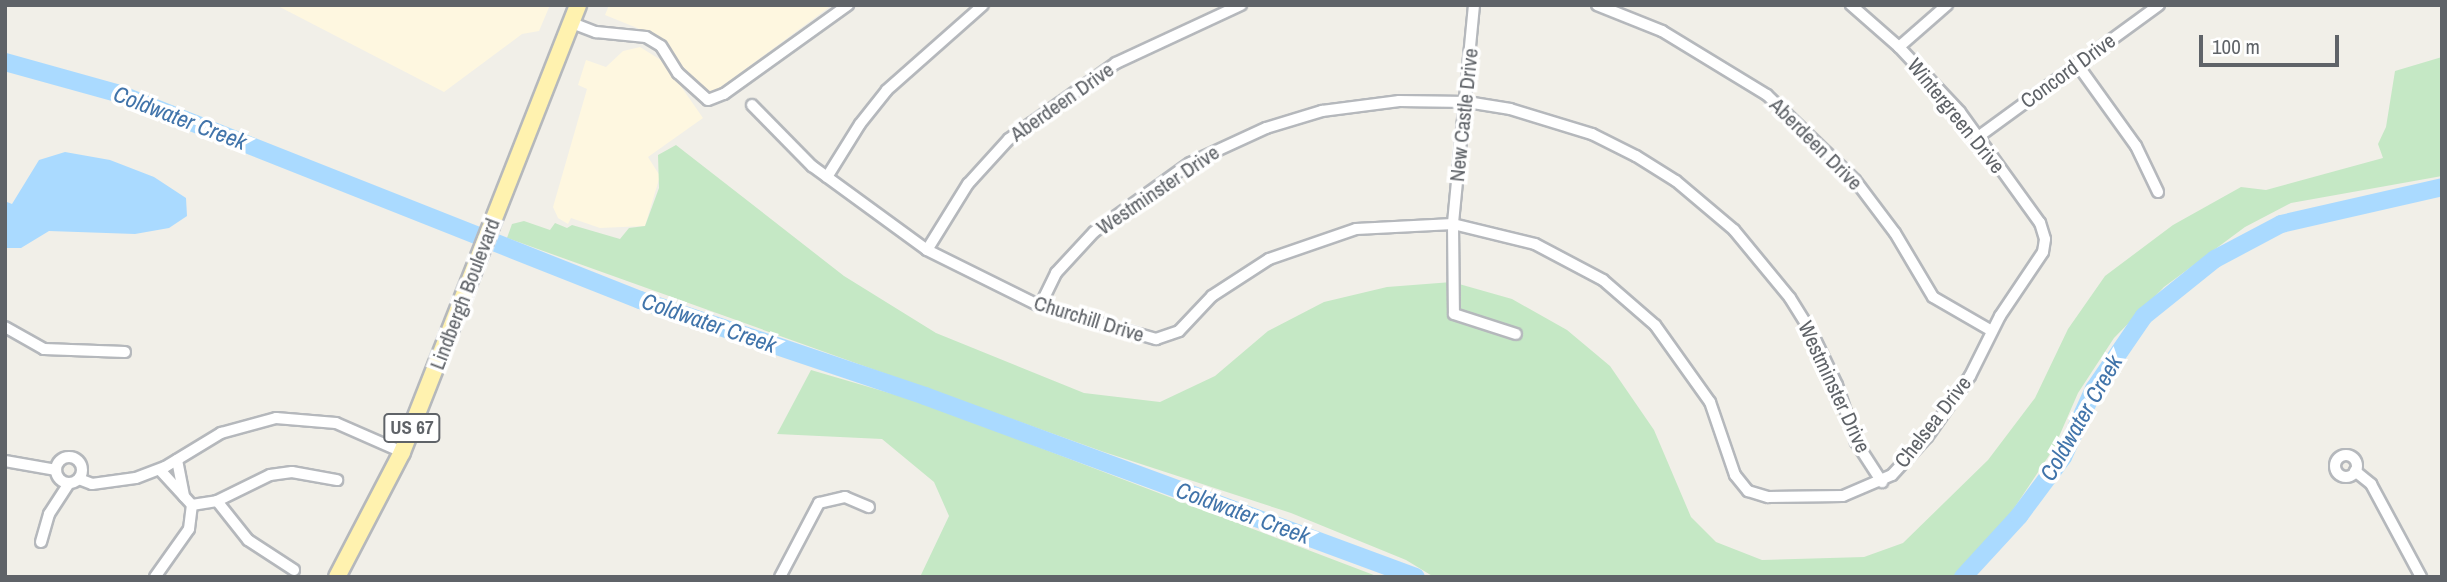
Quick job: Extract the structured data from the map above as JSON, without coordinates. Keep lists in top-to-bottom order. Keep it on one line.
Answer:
{"streets":{"main road":["Lindbergh Boulevard","US 67"],"street":["Concord Drive","Aberdeen Drive","New Castle Drive","Wintergreen Drive","Westminster Drive","Churchill Drive","Chelsea Drive"]},"crossings":[["Concord Drive","Wintergreen Drive"],["Aberdeen Drive","Churchill Drive"],["Aberdeen Drive","Chelsea Drive"],["New Castle Drive","Westminster Drive"],["New Castle Drive","Churchill Drive"],["Wintergreen Drive","Chelsea Drive"],["Westminster Drive","Churchill Drive"],["Westminster Drive","Chelsea Drive"],["Churchill Drive","Chelsea Drive"]],"water":["Coldwater Creek"],"scale_bar":"100 m"}
